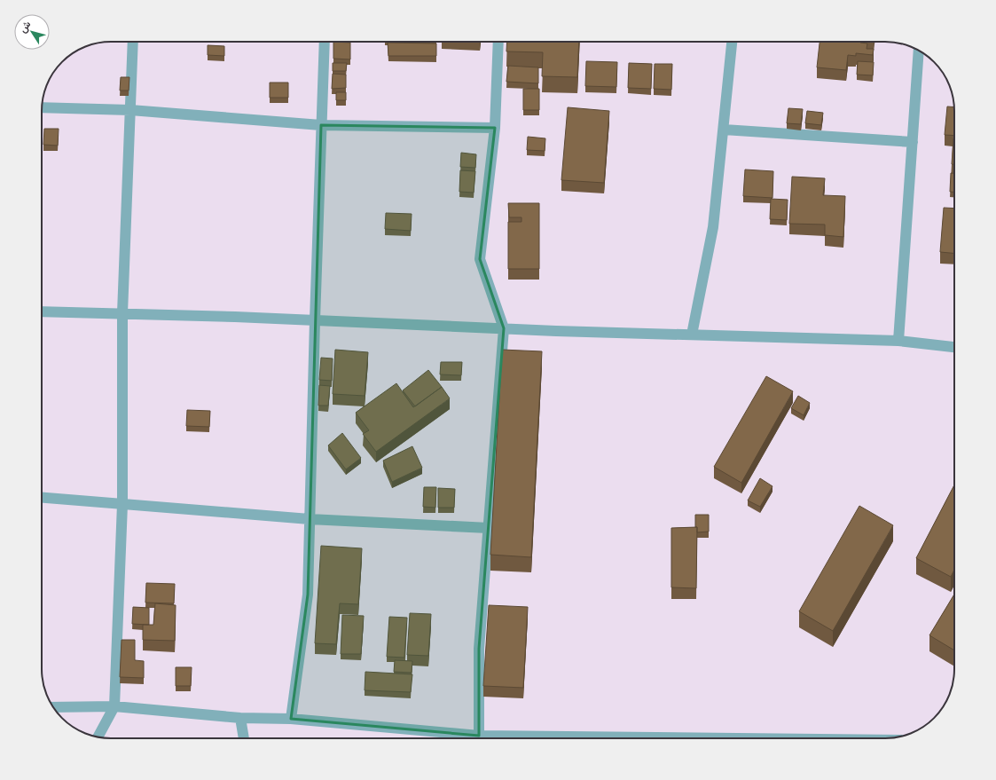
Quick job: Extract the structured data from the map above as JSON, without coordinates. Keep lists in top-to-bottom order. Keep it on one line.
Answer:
{"north":"top left"}
